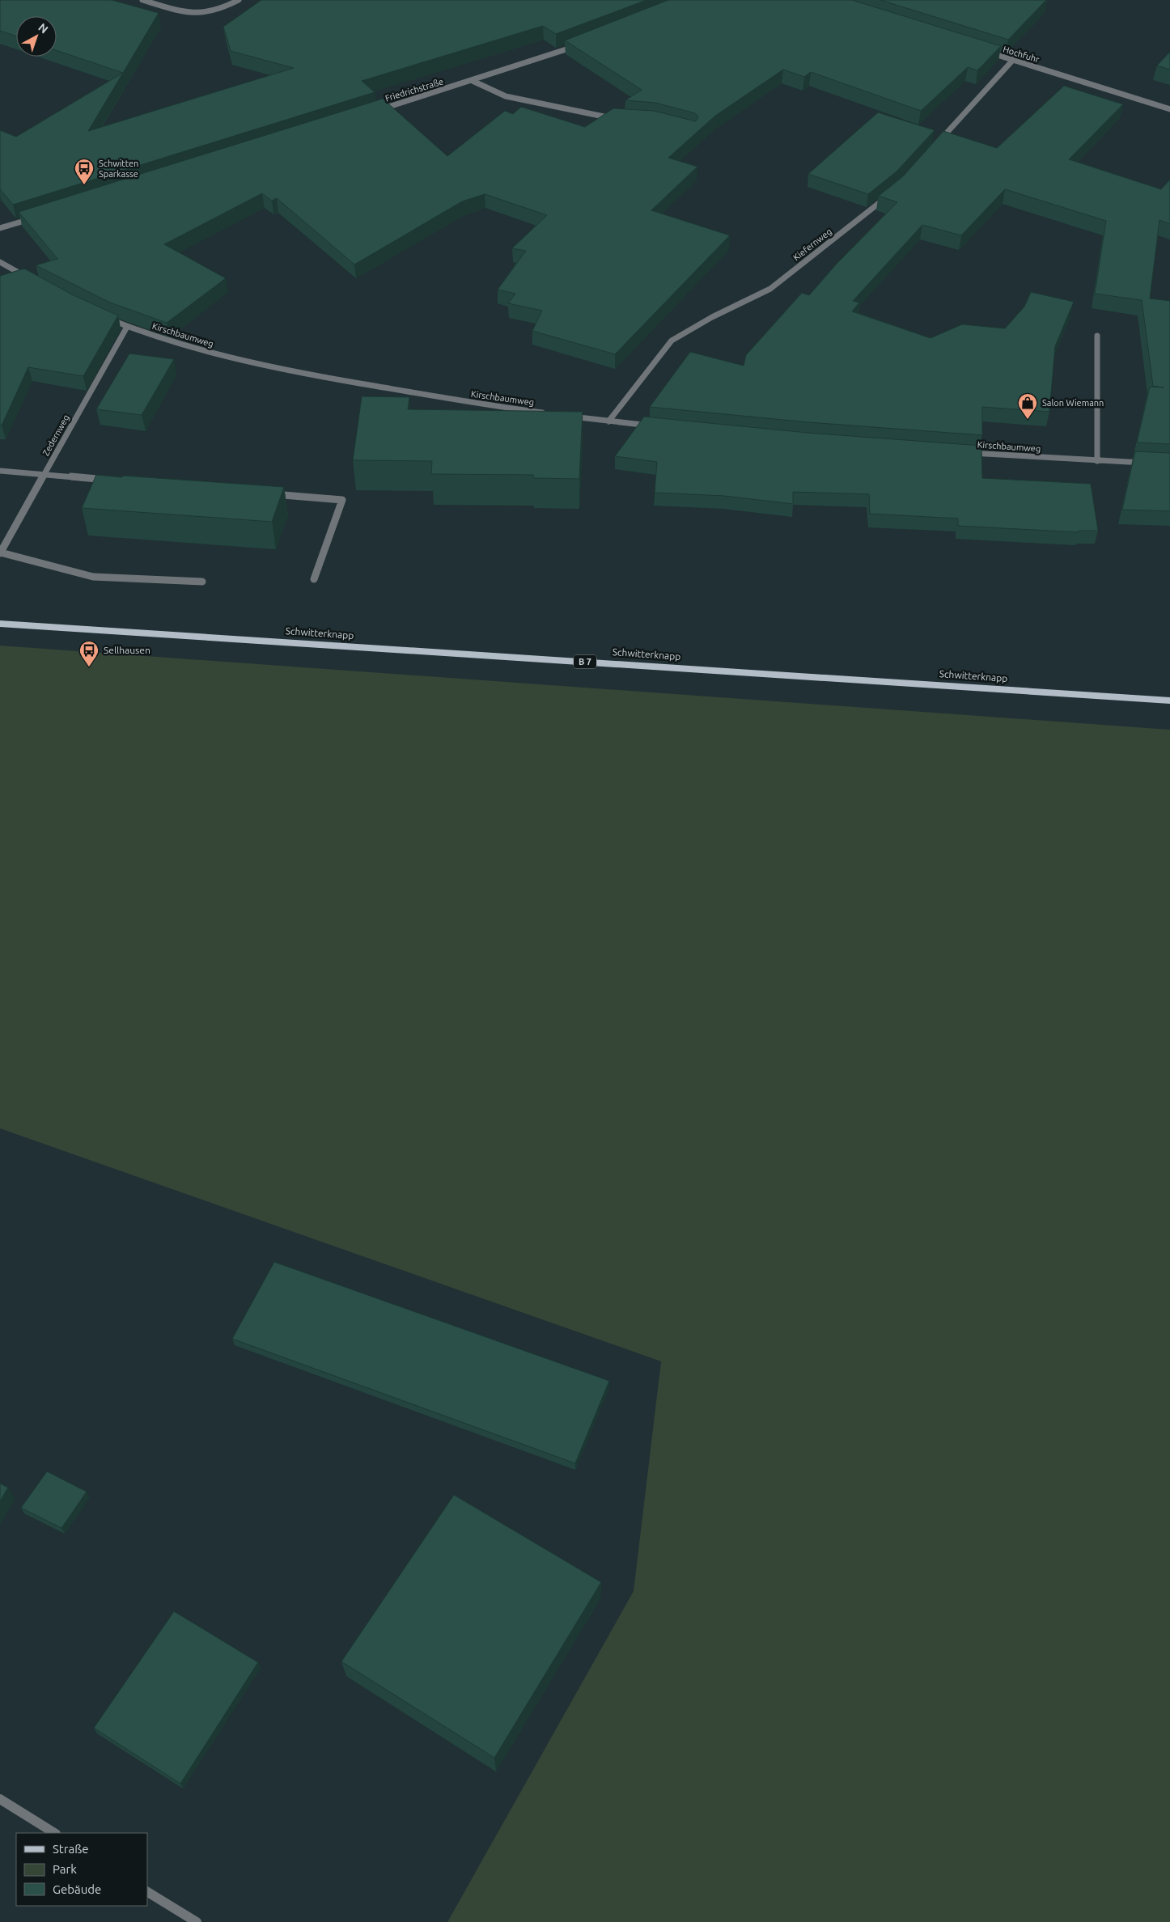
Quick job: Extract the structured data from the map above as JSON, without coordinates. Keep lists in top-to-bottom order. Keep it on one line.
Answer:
{"streets":{"main road":["Schwitterknapp","B 7"],"street":["Hochfuhr","Friedrichstraße","Kiefernweg","Kirschbaumweg","Zedernweg"]},"crossings":[["Kirschbaumweg","Zedernweg"]],"places":{"bus stop":["Schwitten Sparkasse","Sellhausen"],"shop":["Salon Wiemann"]},"legend":["Straße","Park","Gebäude"],"north":"top right"}
